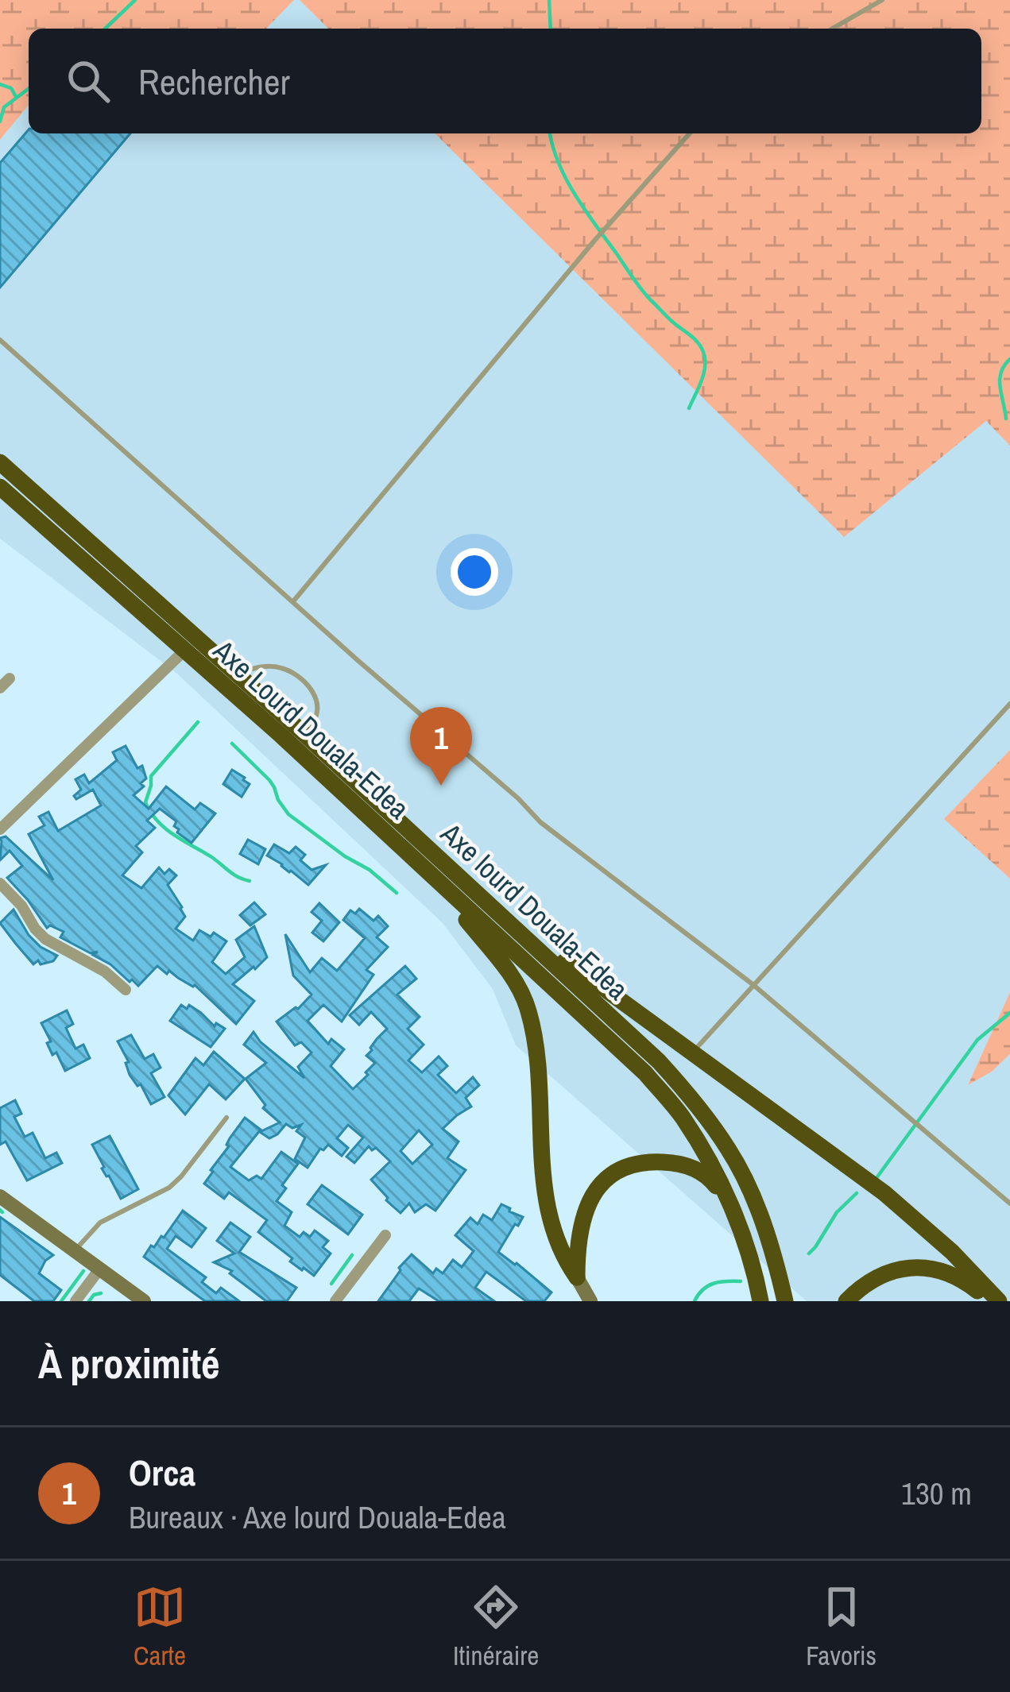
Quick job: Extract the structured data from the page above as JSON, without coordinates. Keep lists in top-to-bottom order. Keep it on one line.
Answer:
{"streets":{"highway":["Axe Lourd Douala-Edea","Axe lourd Douala-Edea"]},"page":{"search":"Rechercher","pins":"1","heading":"À proximité","list":[{"mark":"1","name":"Orca","note":"Bureaux · Axe lourd Douala-Edea","value":"130 m"}],"nav":["Carte","Itinéraire","Favoris"]}}
